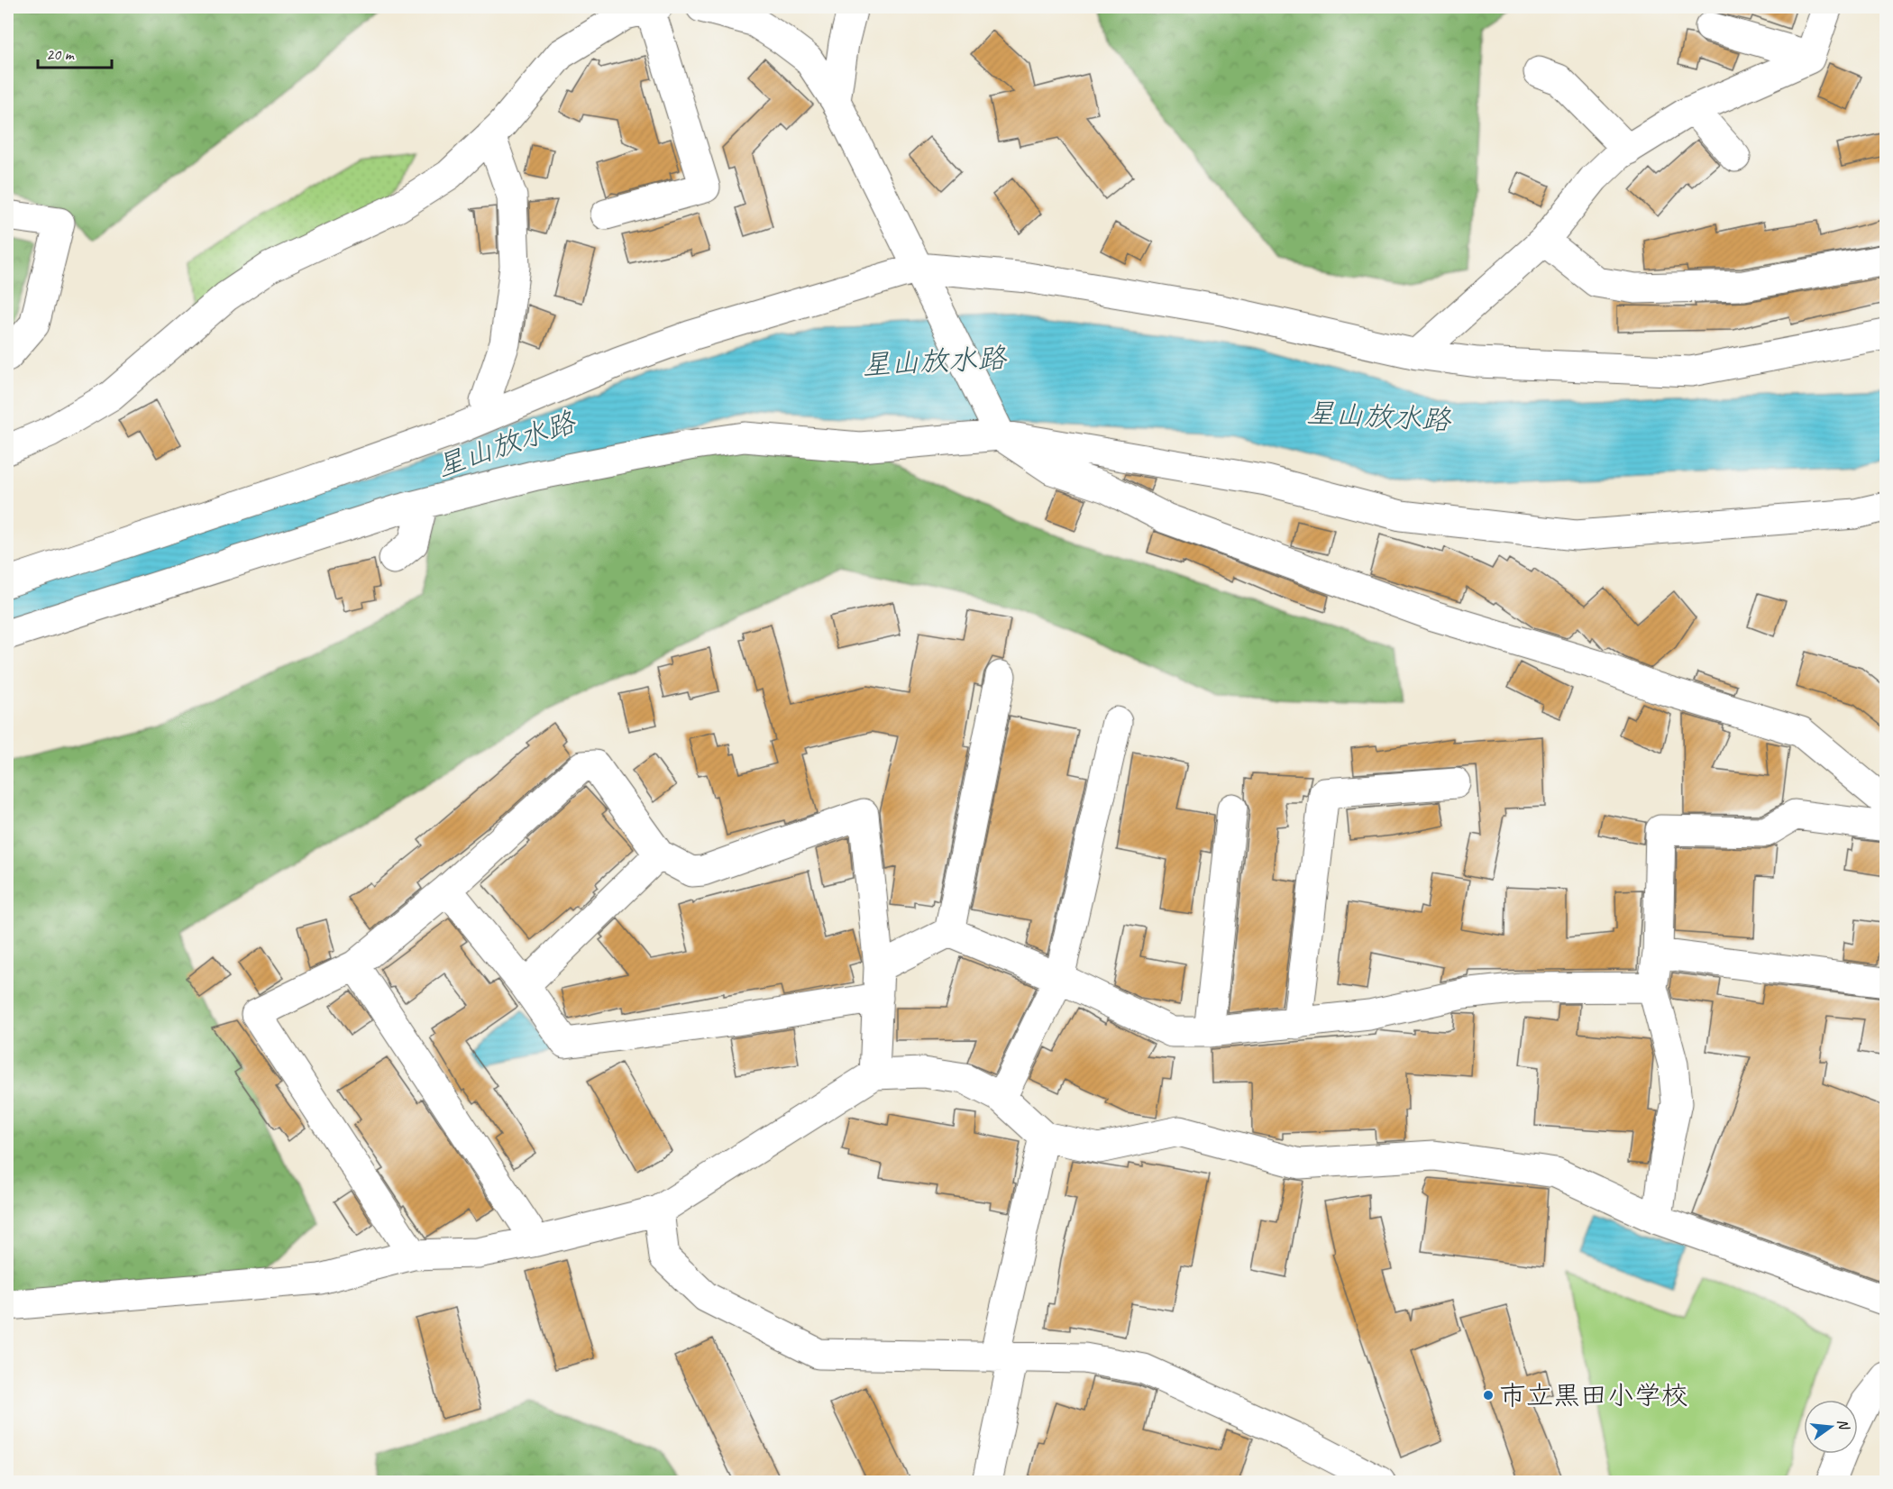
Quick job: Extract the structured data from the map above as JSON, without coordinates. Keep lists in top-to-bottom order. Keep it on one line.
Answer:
{"water":["星山放水路"],"places":["市立黒田小学校"],"scale_bar":"20 m","north":"right"}
